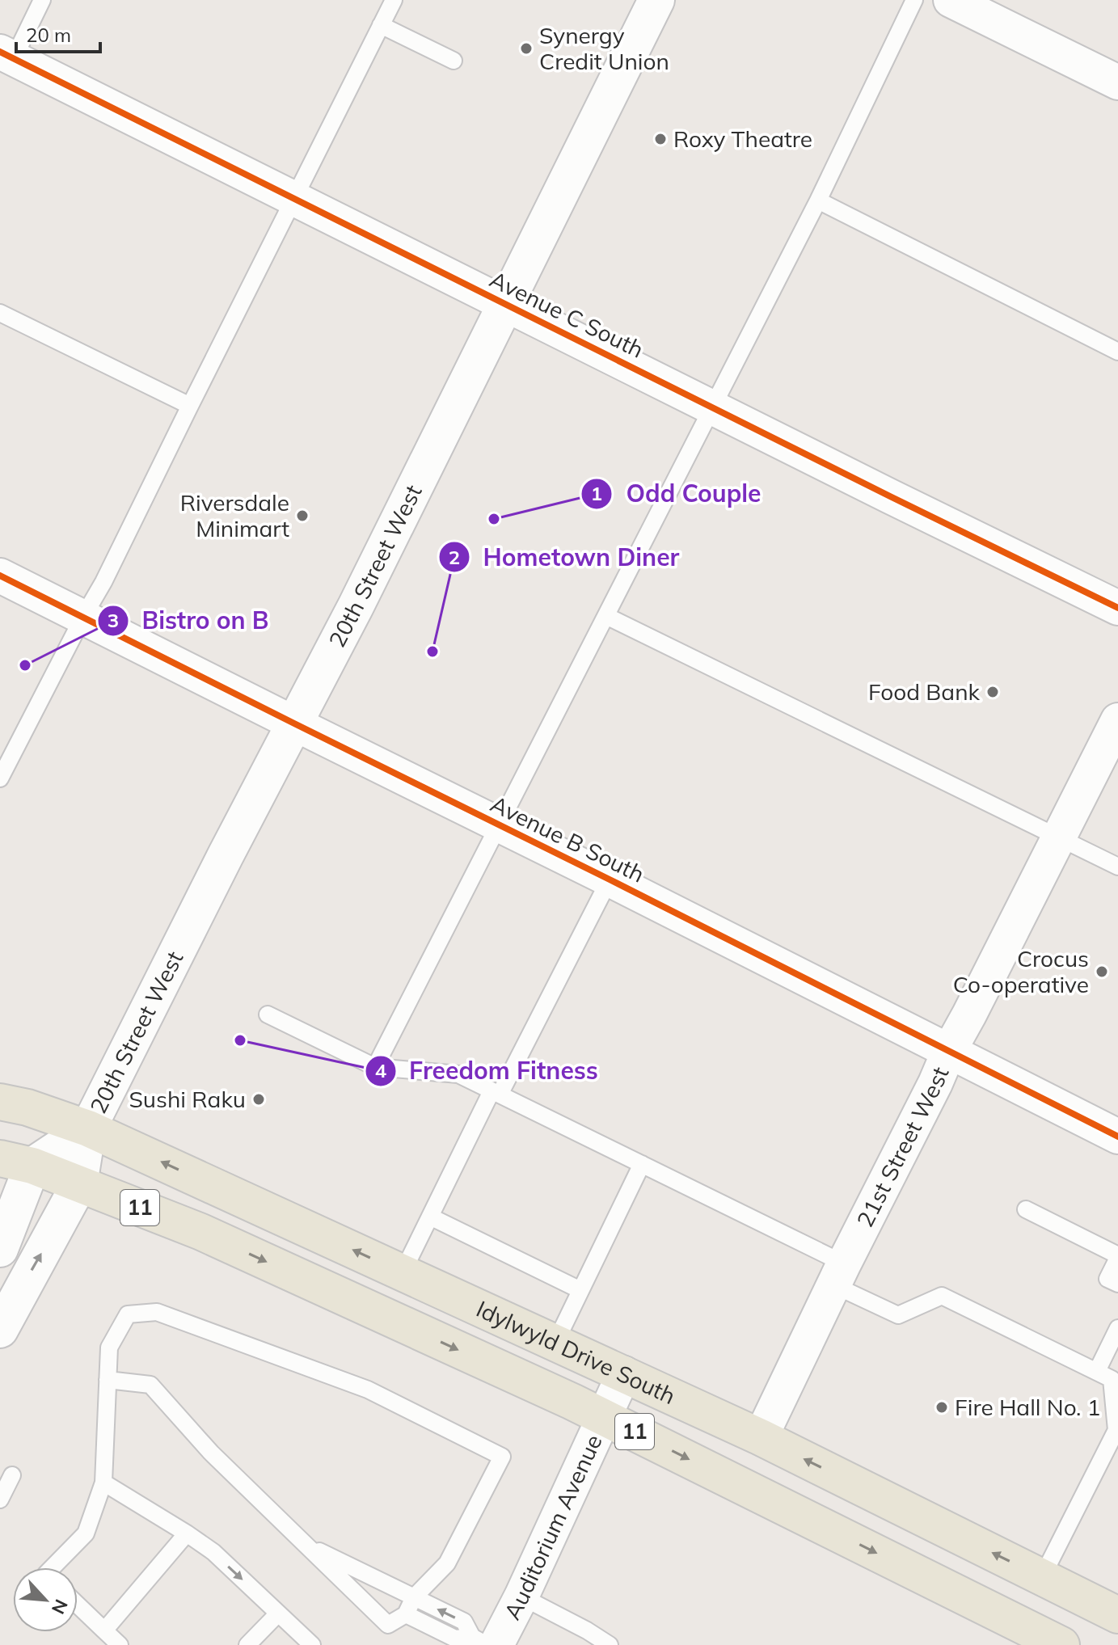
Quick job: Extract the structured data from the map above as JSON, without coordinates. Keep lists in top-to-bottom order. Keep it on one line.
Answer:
{"streets":{"main road":["20th Street West","11","Idylwyld Drive South"],"street":["Avenue C South","Avenue B South","21st Street West","Auditorium Avenue"]},"crossings":[["Avenue C South","20th Street West"],["20th Street West","Avenue B South"],["20th Street West","Idylwyld Drive South"],["Avenue B South","21st Street West"],["21st Street West","Idylwyld Drive South"],["Idylwyld Drive South","Auditorium Avenue"]],"places":["Synergy Credit Union","Roxy Theatre","Riversdale Minimart","Odd Couple","Hometown Diner","Bistro on B","Food Bank","Crocus Co-operative","Freedom Fitness","Sushi Raku","Fire Hall No. 1"],"scale_bar":"20 m","north":"bottom right"}
